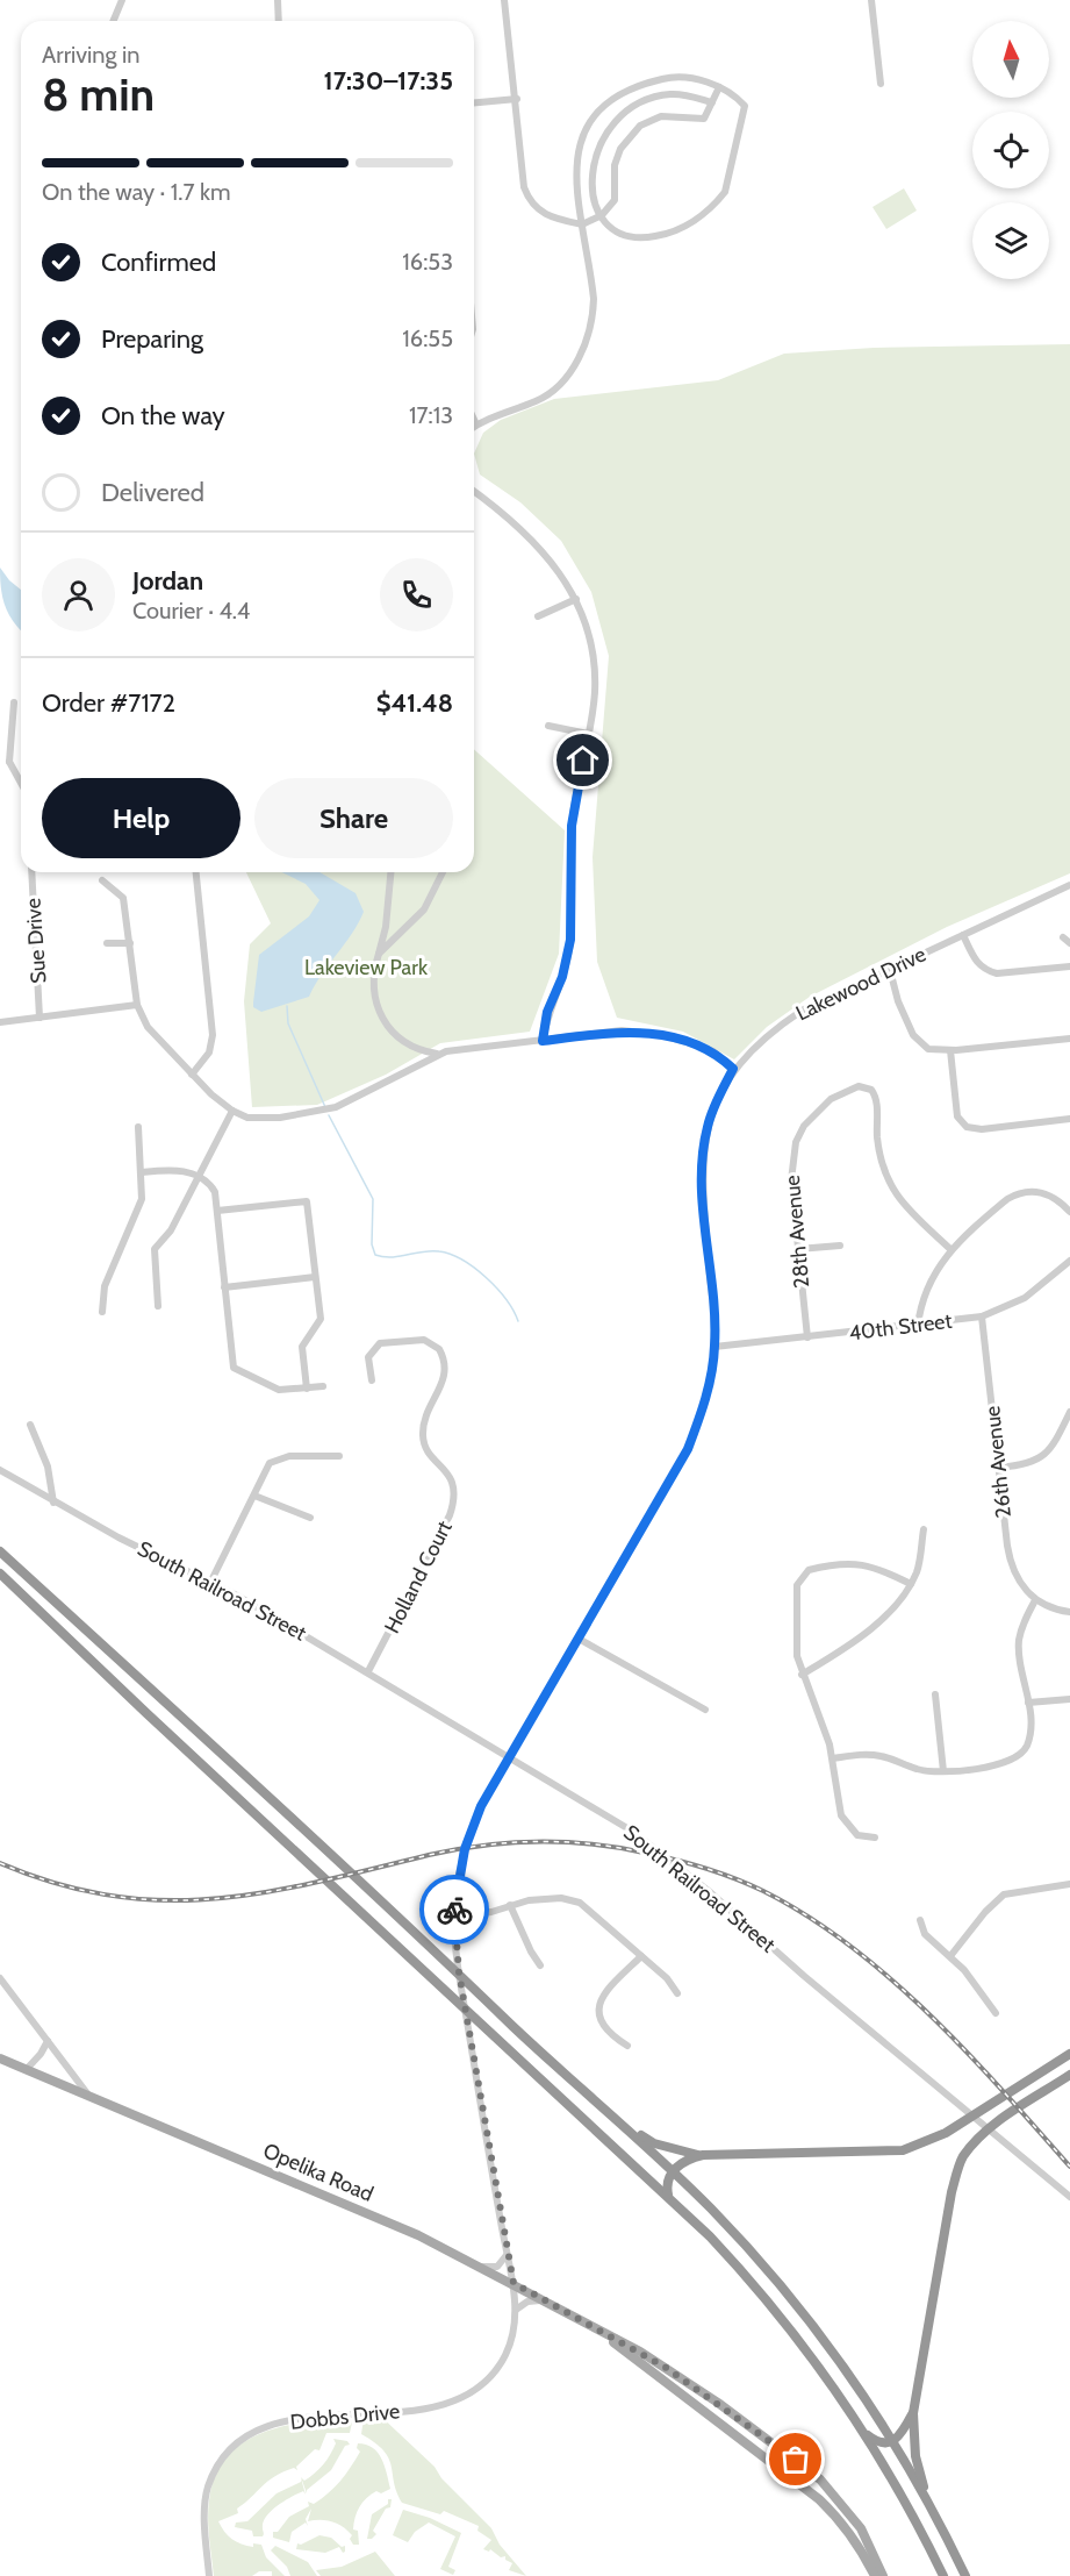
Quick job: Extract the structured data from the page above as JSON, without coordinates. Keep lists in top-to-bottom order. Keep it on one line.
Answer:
{"streets":{"main road":["Opelika Road"],"street":["Sue Drive","Lakewood Drive","28th Avenue","40th Street","26th Avenue","Holland Court","South Railroad Street","Dobbs Drive"]},"crossings":[["Lakewood Drive","40th Street"],["Lakewood Drive","South Railroad Street"],["Lakewood Drive","Opelika Road"],["Lakewood Drive","Dobbs Drive"],["28th Avenue","40th Street"],["40th Street","26th Avenue"],["Holland Court","South Railroad Street"],["Opelika Road","Dobbs Drive"]],"parks":["Lakeview Park"],"north":"top","page":{"heading":["8 min","Arriving in","17:30–17:35"],"panel":["Jordan","Courier · 4.4","Order #7172","$41.48"],"bar":"On the way · 1.7 km","list":[["Confirmed","16:53"],["Preparing","16:55"],["On the way","17:13"],"Delivered"],"buttons":["Help","Share"]}}
